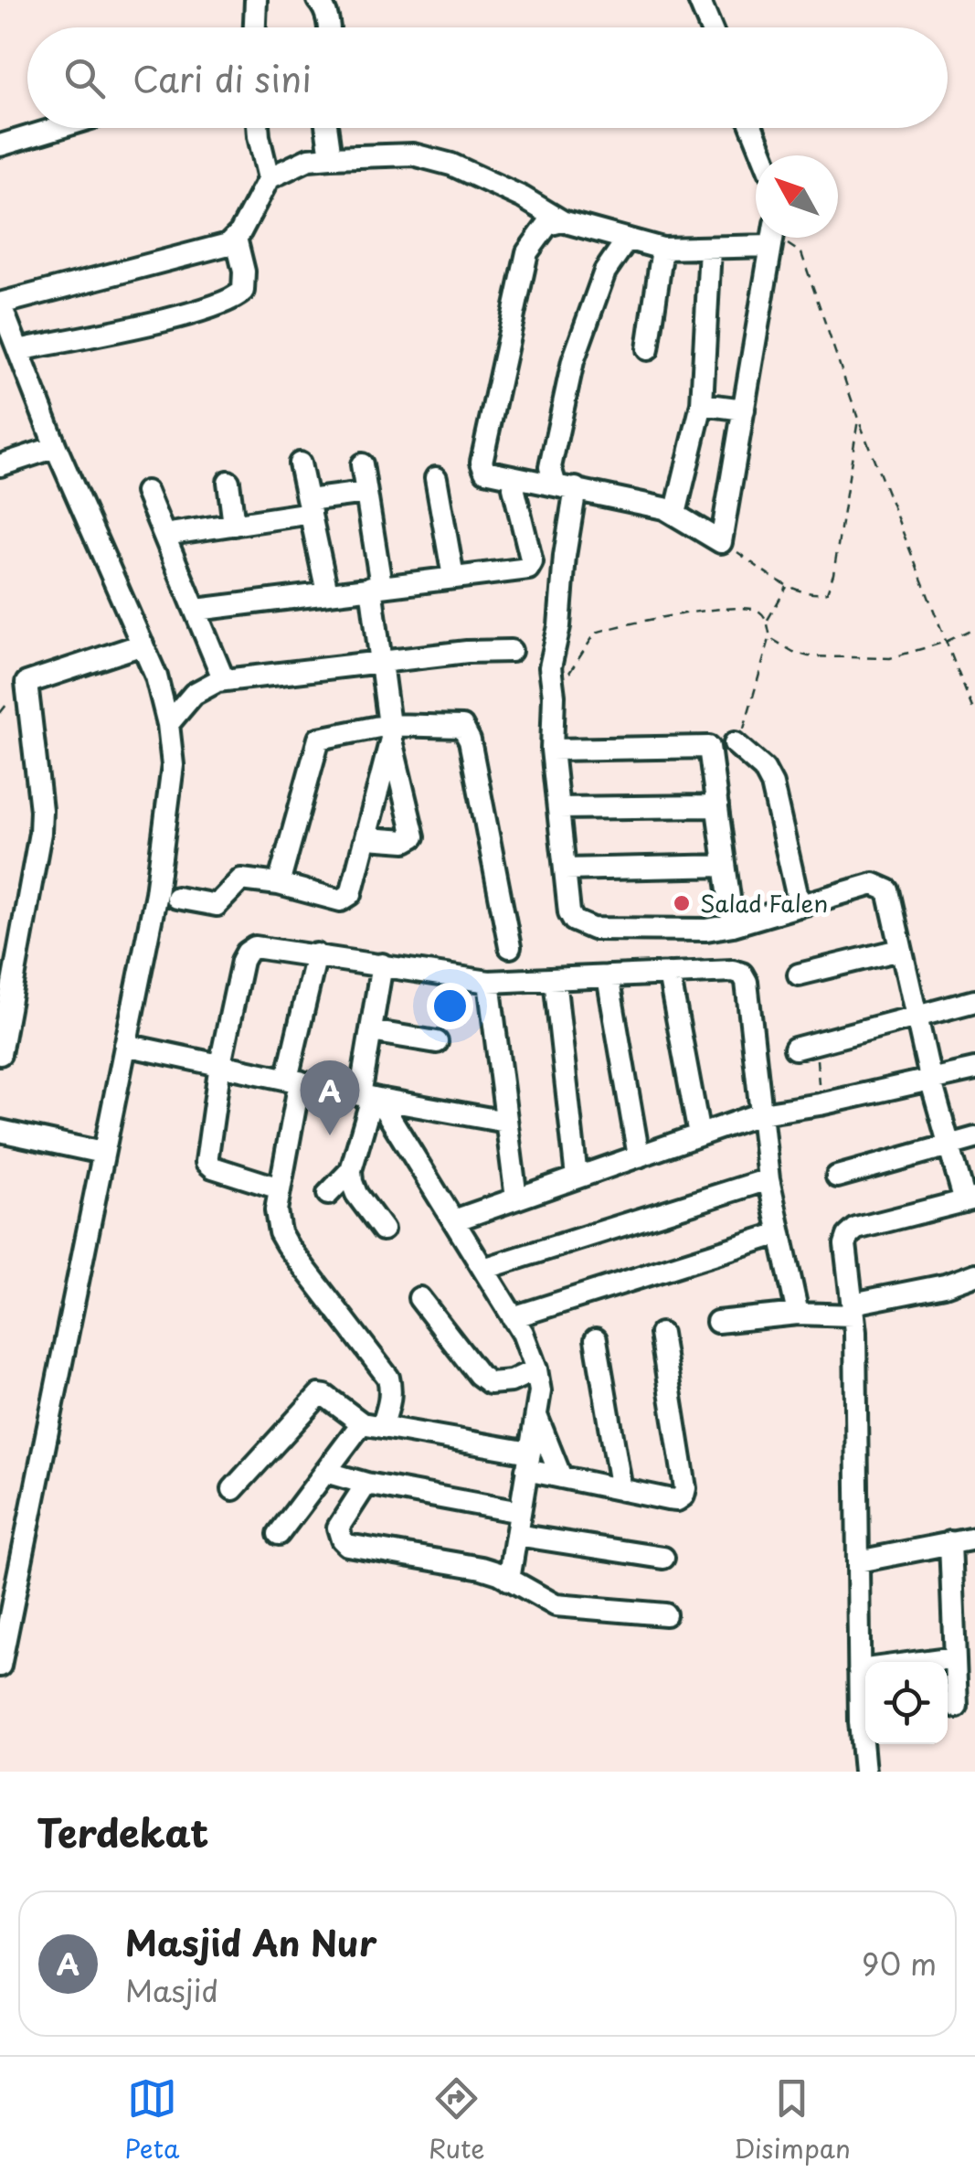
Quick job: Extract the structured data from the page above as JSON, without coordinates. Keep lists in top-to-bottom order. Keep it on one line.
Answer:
{"places":["Salad Falen"],"north":"top left","page":{"search":"Cari di sini","pins":"A","heading":"Terdekat","list":[{"mark":"A","name":"Masjid An Nur","note":"Masjid","value":"90 m"}],"nav":["Peta","Rute","Disimpan"]}}
